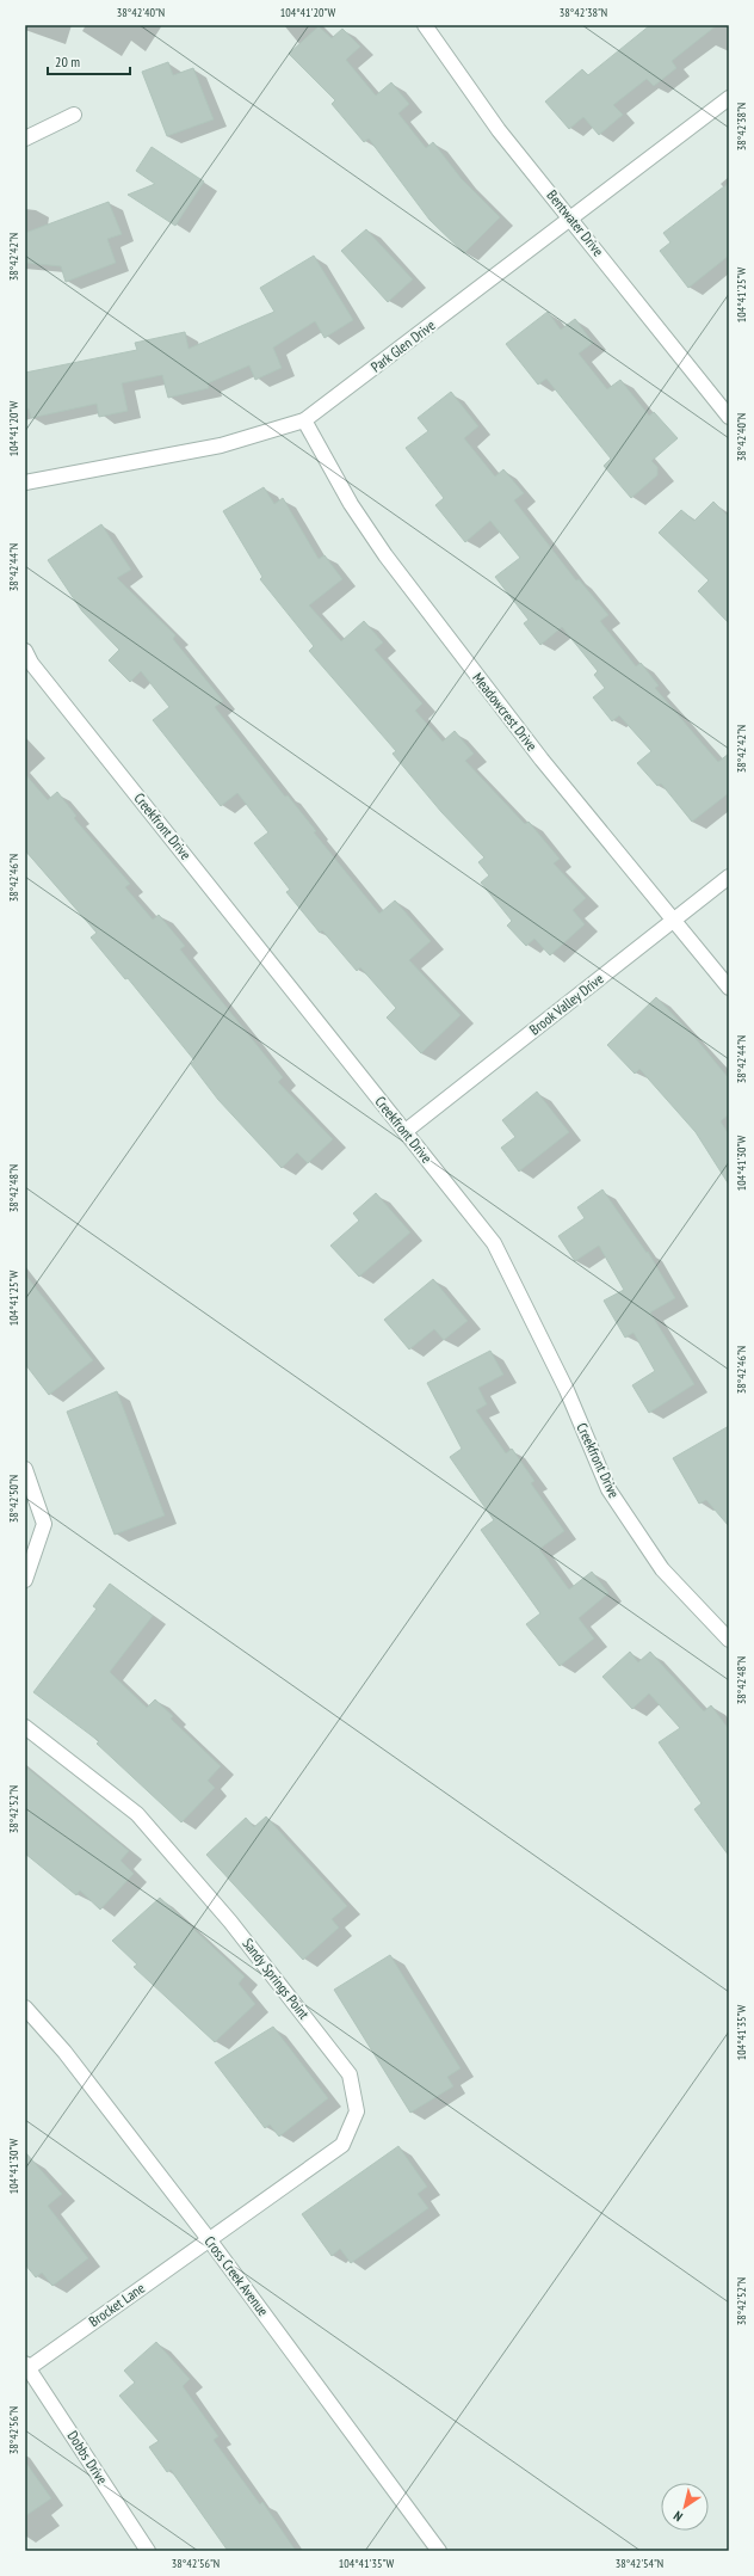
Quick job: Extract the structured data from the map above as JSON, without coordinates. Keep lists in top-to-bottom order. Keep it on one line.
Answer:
{"streets":{"street":["Bentwater Drive","Park Glen Drive","Meadowcrest Drive","Creekfront Drive","Brook Valley Drive","Sandy Springs Point","Cross Creek Avenue","Brocket Lane","Dobbs Drive"]},"crossings":[["Bentwater Drive","Park Glen Drive"],["Park Glen Drive","Meadowcrest Drive"],["Meadowcrest Drive","Brook Valley Drive"],["Creekfront Drive","Brook Valley Drive"],["Sandy Springs Point","Cross Creek Avenue"],["Sandy Springs Point","Brocket Lane"],["Cross Creek Avenue","Brocket Lane"],["Brocket Lane","Dobbs Drive"]],"scale_bar":"20 m","north":"bottom left","coordinates":["38°42'40\"N","104°41'20\"W","38°42'38\"N","38°42'42\"N","104°41'25\"W","38°42'44\"N","38°42'46\"N","104°41'30\"W","38°42'48\"N","38°42'50\"N","38°42'52\"N","104°41'35\"W","38°42'56\"N","38°42'54\"N"]}
